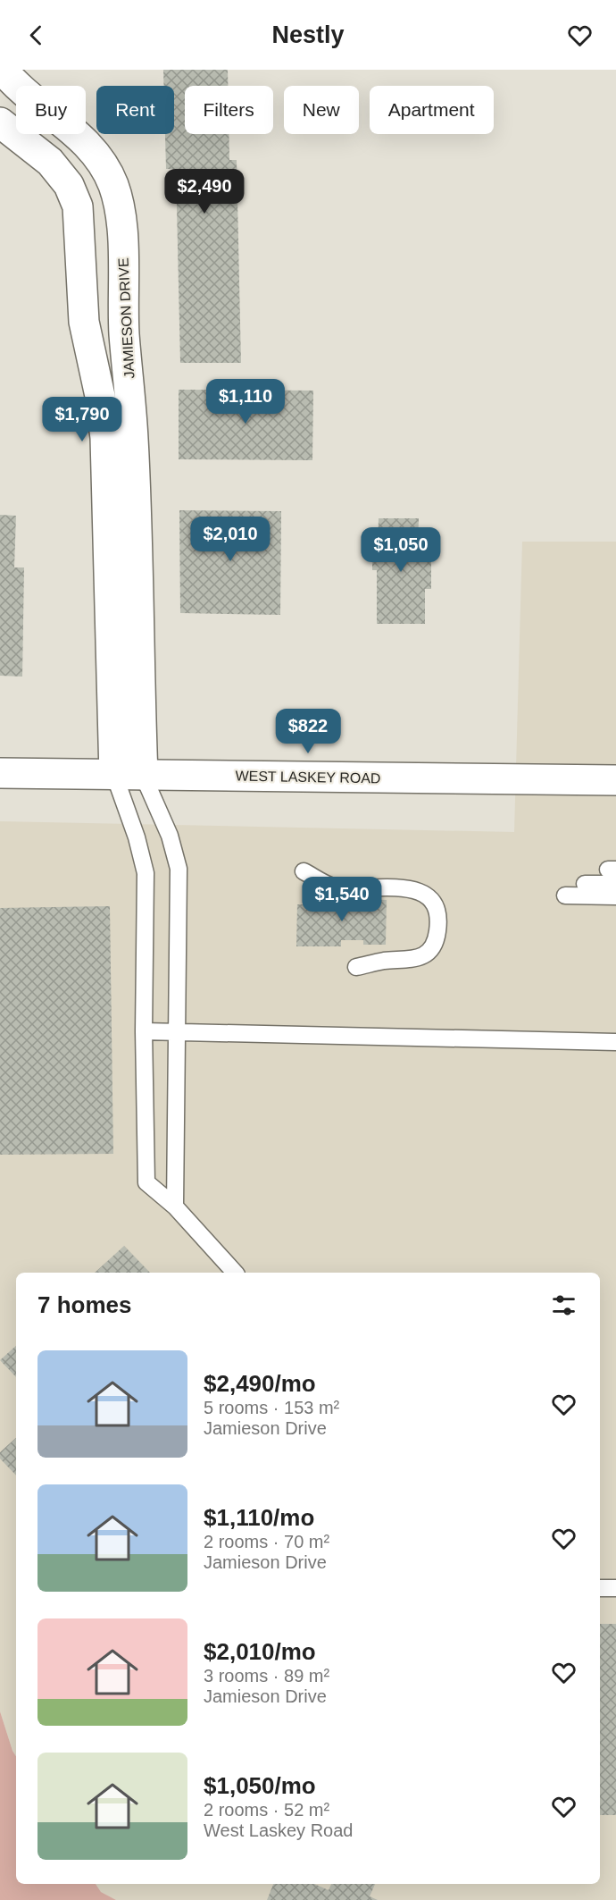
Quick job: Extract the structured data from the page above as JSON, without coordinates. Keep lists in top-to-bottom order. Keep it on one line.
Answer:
{"streets":{"street":["JAMIESON DRIVE","WEST LASKEY ROAD"]},"crossings":[["JAMIESON DRIVE","WEST LASKEY ROAD"]],"page":{"header":"Nestly","chip":["Buy","Rent","Filters","New","Apartment"],"price":["$2,490","$1,110","$1,790","$2,010","$1,050","$822","$1,540"],"heading":"7 homes","list":[{"name":"$2,490/mo","note":"5 rooms · 153 m² · Jamieson Drive"},{"name":"$1,110/mo","note":"2 rooms · 70 m² · Jamieson Drive"},{"name":"$2,010/mo","note":"3 rooms · 89 m² · Jamieson Drive"},{"name":"$1,050/mo","note":"2 rooms · 52 m² · West Laskey Road"}]}}
